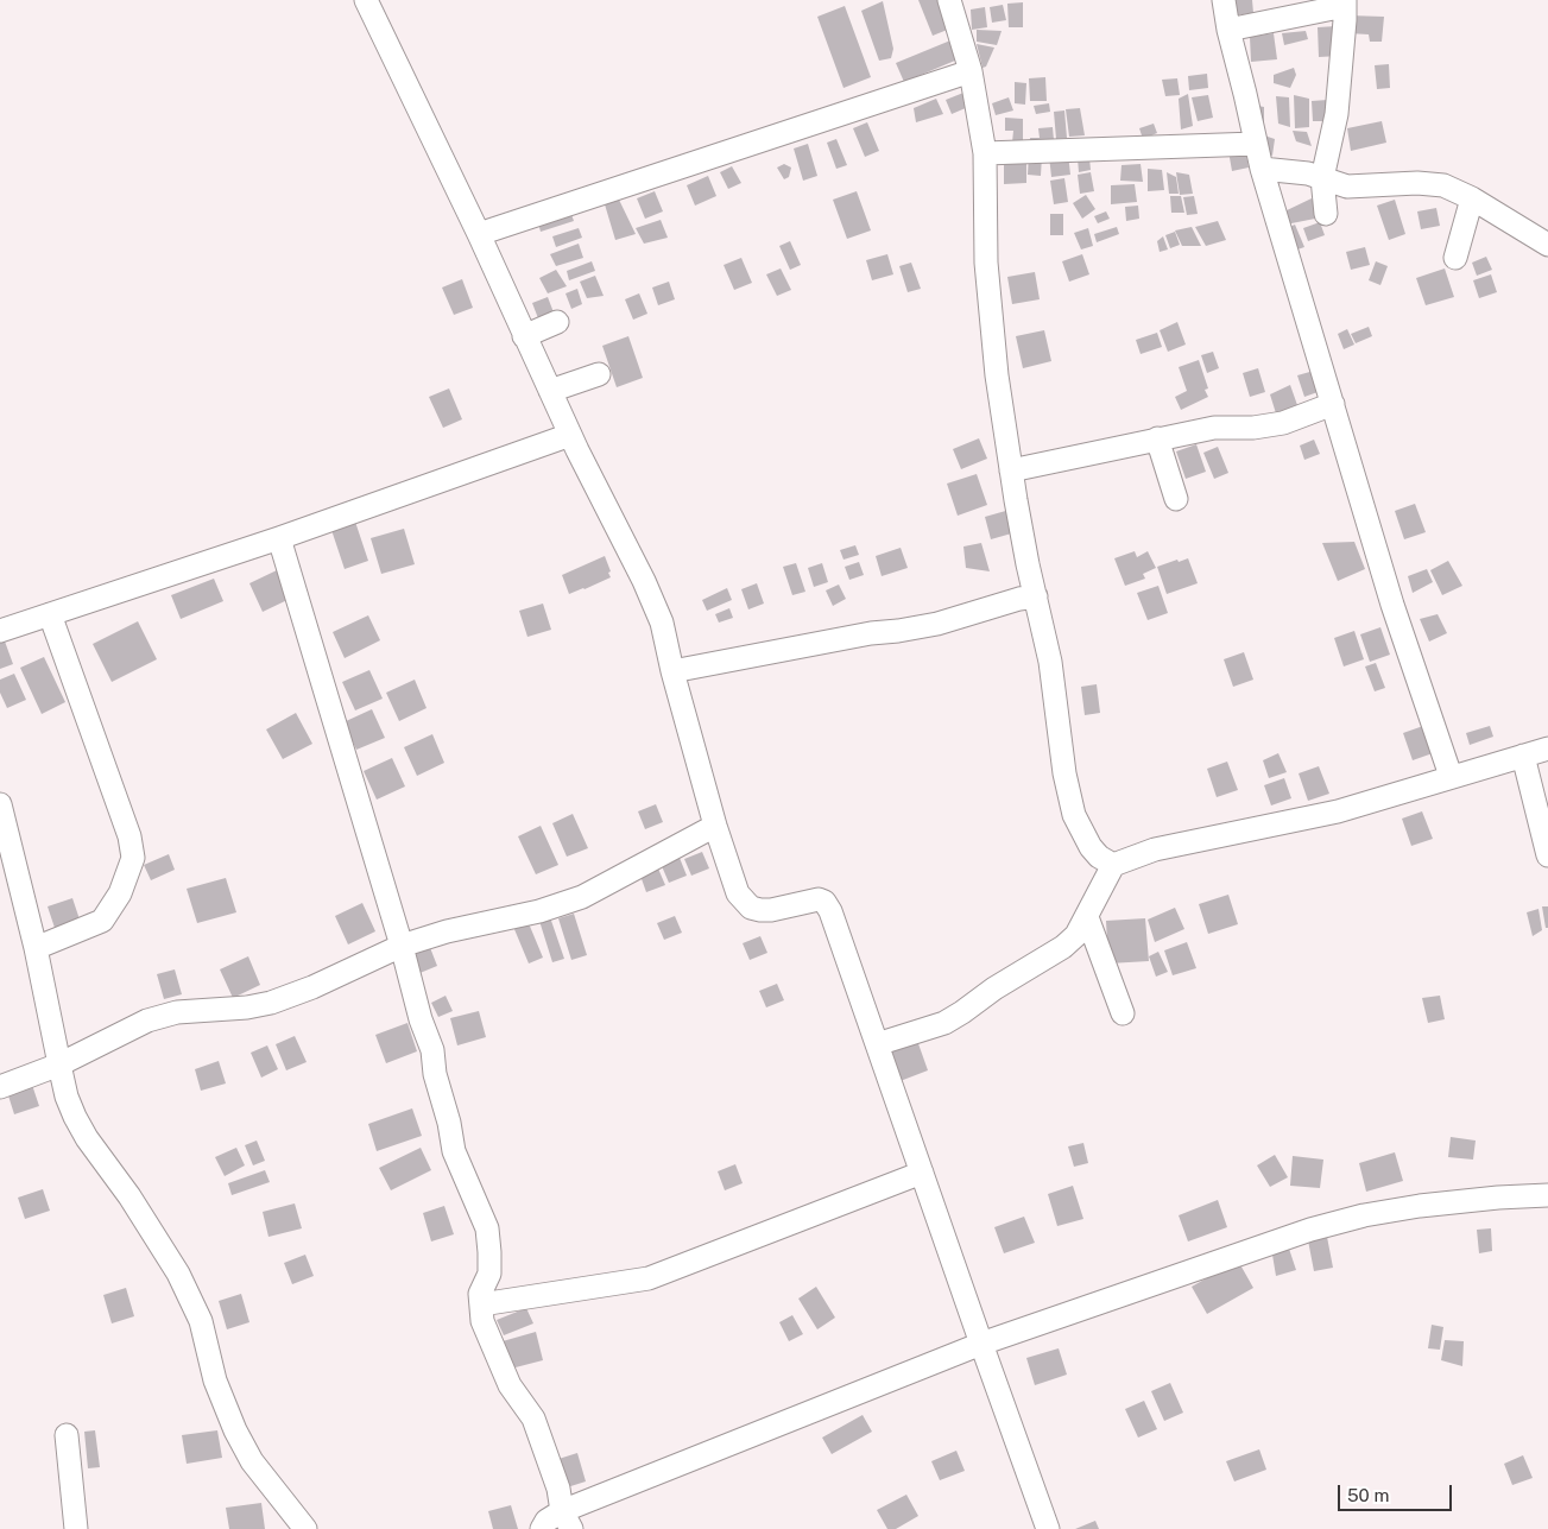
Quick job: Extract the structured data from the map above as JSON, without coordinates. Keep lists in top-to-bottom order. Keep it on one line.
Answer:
{"scale_bar":"50 m"}
